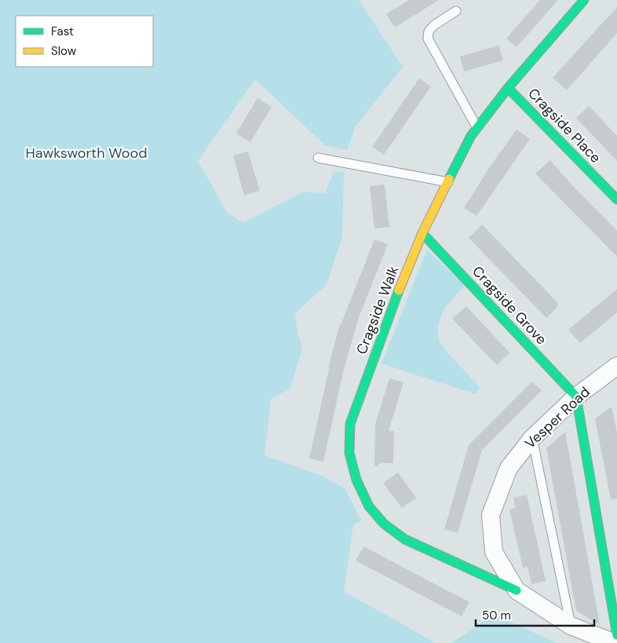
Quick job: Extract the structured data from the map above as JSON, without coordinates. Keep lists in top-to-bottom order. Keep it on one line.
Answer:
{"streets":{"street":["Cragside Place","Cragside Grove","Cragside Walk","Vesper Road"]},"crossings":[["Cragside Place","Cragside Walk"],["Cragside Grove","Cragside Walk"],["Cragside Grove","Vesper Road"],["Cragside Walk","Vesper Road"]],"parks":["Hawksworth Wood"],"legend":["Fast","Slow"],"scale_bar":"50 m"}
